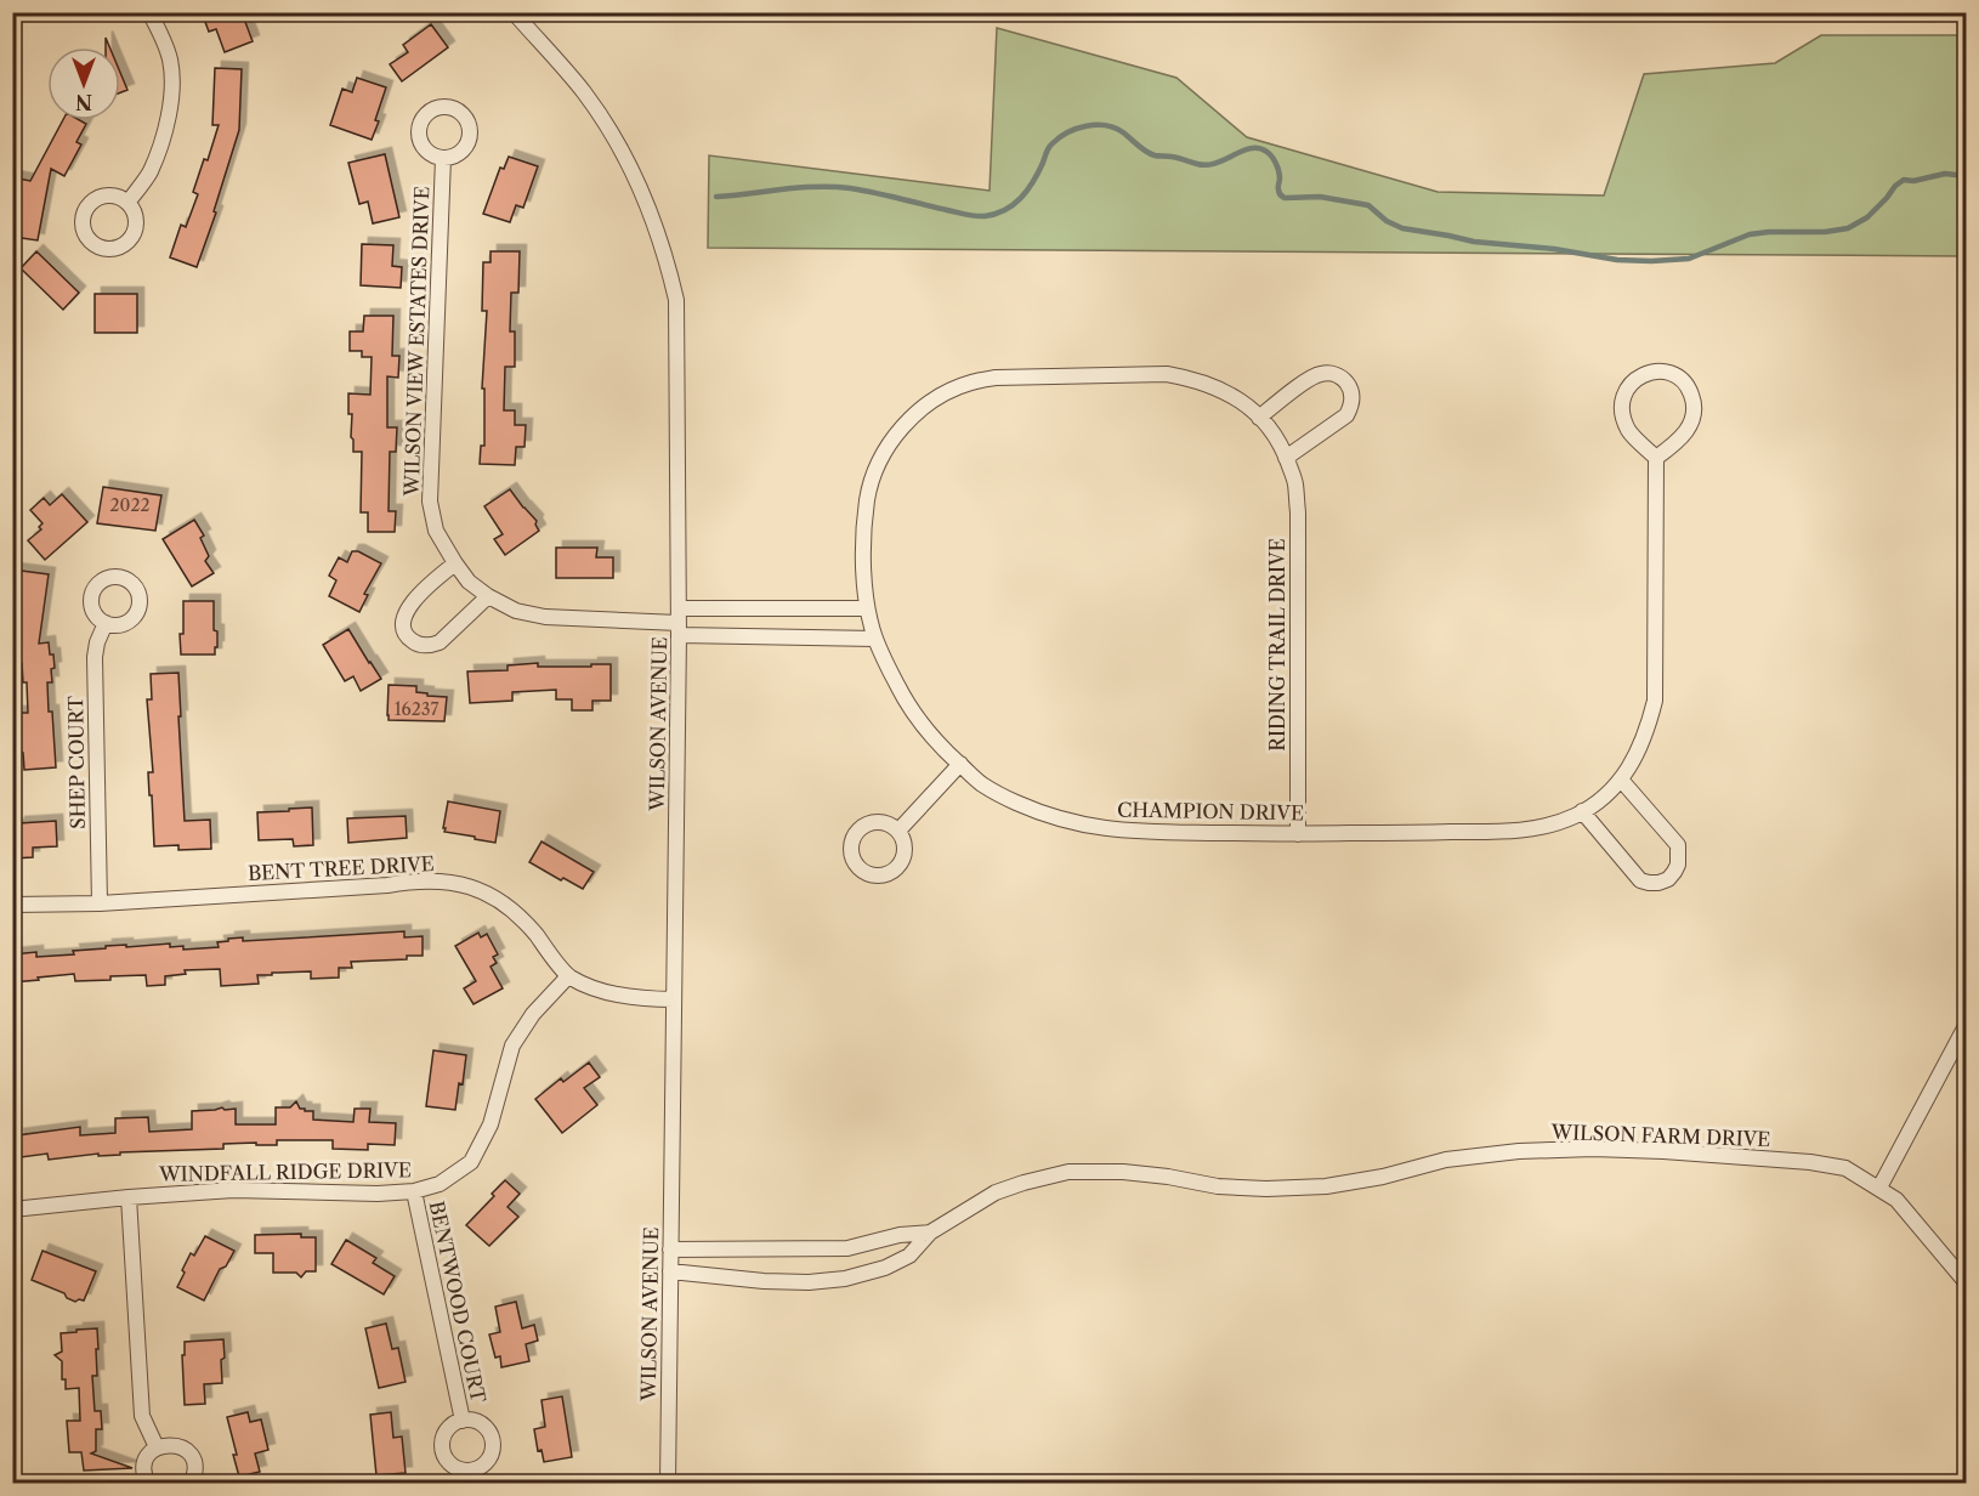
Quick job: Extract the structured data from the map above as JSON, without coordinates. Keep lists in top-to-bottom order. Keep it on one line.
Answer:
{"streets":{"street":["WILSON VIEW ESTATES DRIVE","RIDING TRAIL DRIVE","WILSON AVENUE","SHEP COURT","CHAMPION DRIVE","BENT TREE DRIVE","WILSON FARM DRIVE","WINDFALL RIDGE DRIVE","BENTWOOD COURT"]},"crossings":[["WILSON VIEW ESTATES DRIVE","WILSON AVENUE"],["RIDING TRAIL DRIVE","CHAMPION DRIVE"],["WILSON AVENUE","BENT TREE DRIVE"],["WILSON AVENUE","WILSON FARM DRIVE"],["SHEP COURT","BENT TREE DRIVE"],["BENT TREE DRIVE","WINDFALL RIDGE DRIVE"],["WINDFALL RIDGE DRIVE","BENTWOOD COURT"]],"house_numbers":["2022","16237"],"north":"bottom"}
